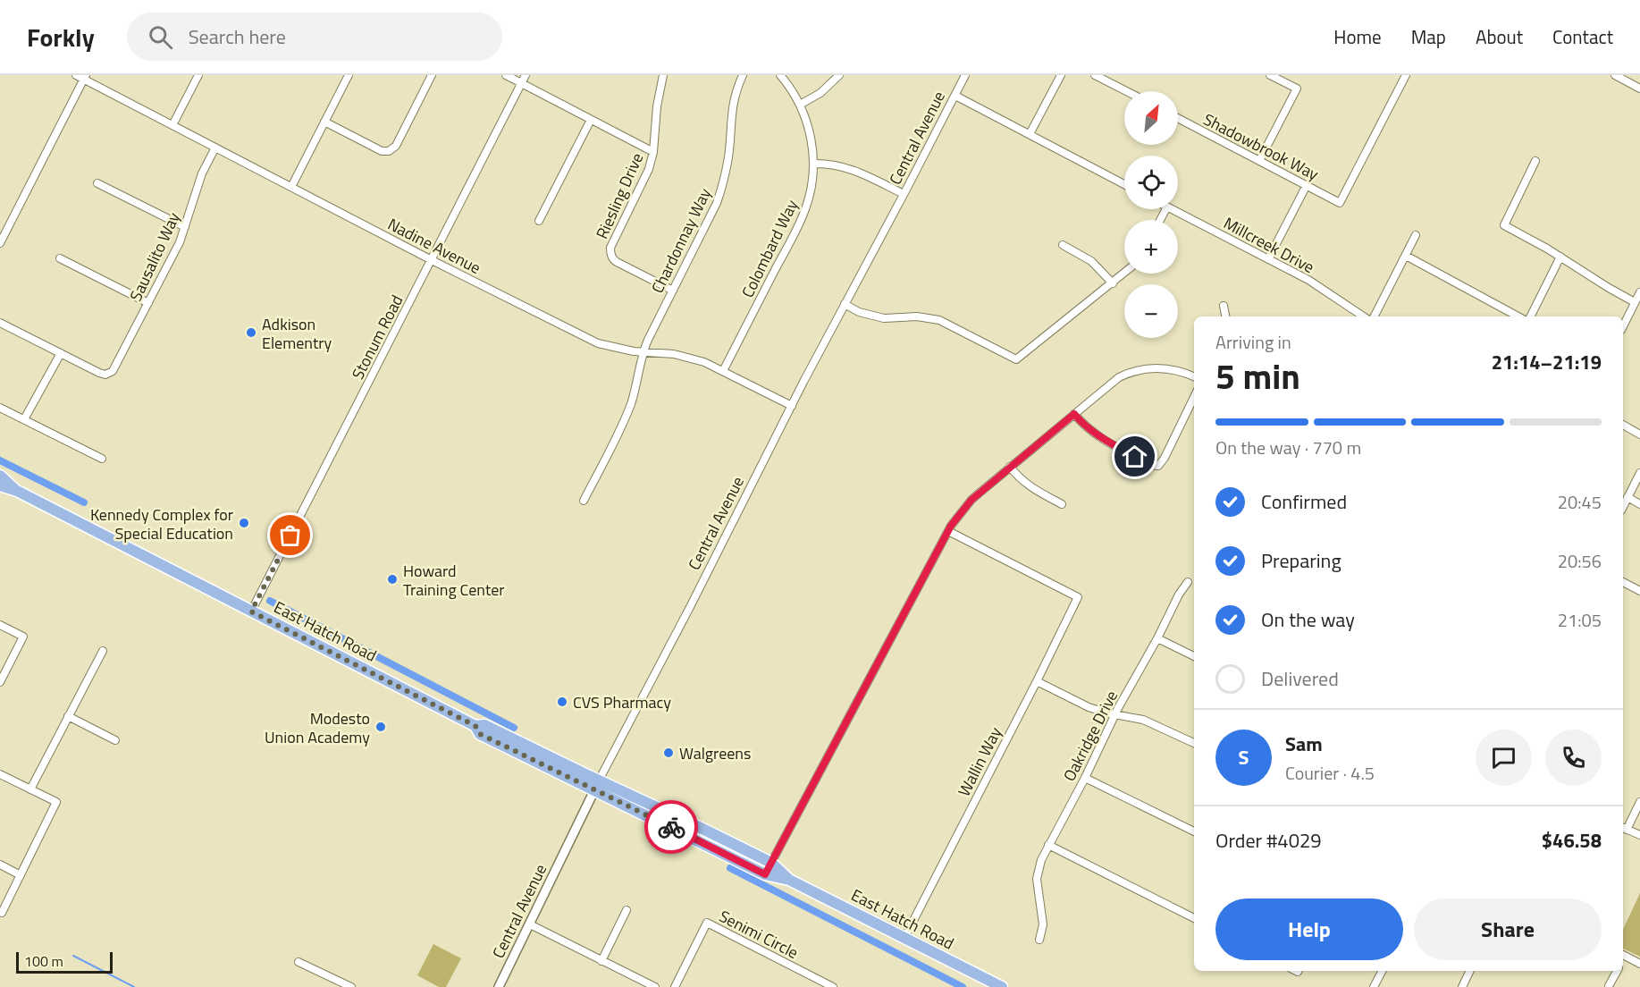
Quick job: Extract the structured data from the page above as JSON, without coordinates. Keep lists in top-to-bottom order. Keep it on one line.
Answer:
{"streets":{"main road":["East Hatch Road"],"street":["Central Avenue","Shadowbrook Way","Riesling Drive","Chardonnay Way","Millcreek Drive","Nadine Avenue","Colombard Way","Sausalito Way","Stonum Road","Oakridge Drive","Wallin Way","Senimi Circle"]},"crossings":[["Central Avenue","Nadine Avenue"],["Central Avenue","East Hatch Road"],["Riesling Drive","Chardonnay Way"],["Chardonnay Way","Nadine Avenue"],["Nadine Avenue","Colombard Way"],["Nadine Avenue","Sausalito Way"],["Nadine Avenue","Stonum Road"],["Stonum Road","East Hatch Road"],["East Hatch Road","Wallin Way"]],"places":["Adkison Elementry","Kennedy Complex for Special Education","Howard Training Center","CVS Pharmacy","Modesto Union Academy","Walgreens"],"scale_bar":"100 m","north":"top right","page":{"header":"Forkly","search":"Search here","nav":["Home","Map","About","Contact"],"map_buttons":["+","−"],"heading":["5 min","Arriving in","21:14–21:19"],"panel":["Sam","Courier · 4.5","Order #4029","$46.58"],"bar":"On the way · 770 m","list":[["Confirmed","20:45"],["Preparing","20:56"],["On the way","21:05"],"Delivered"],"round":"S","buttons":["Help","Share"],"scale":"100 m"}}
